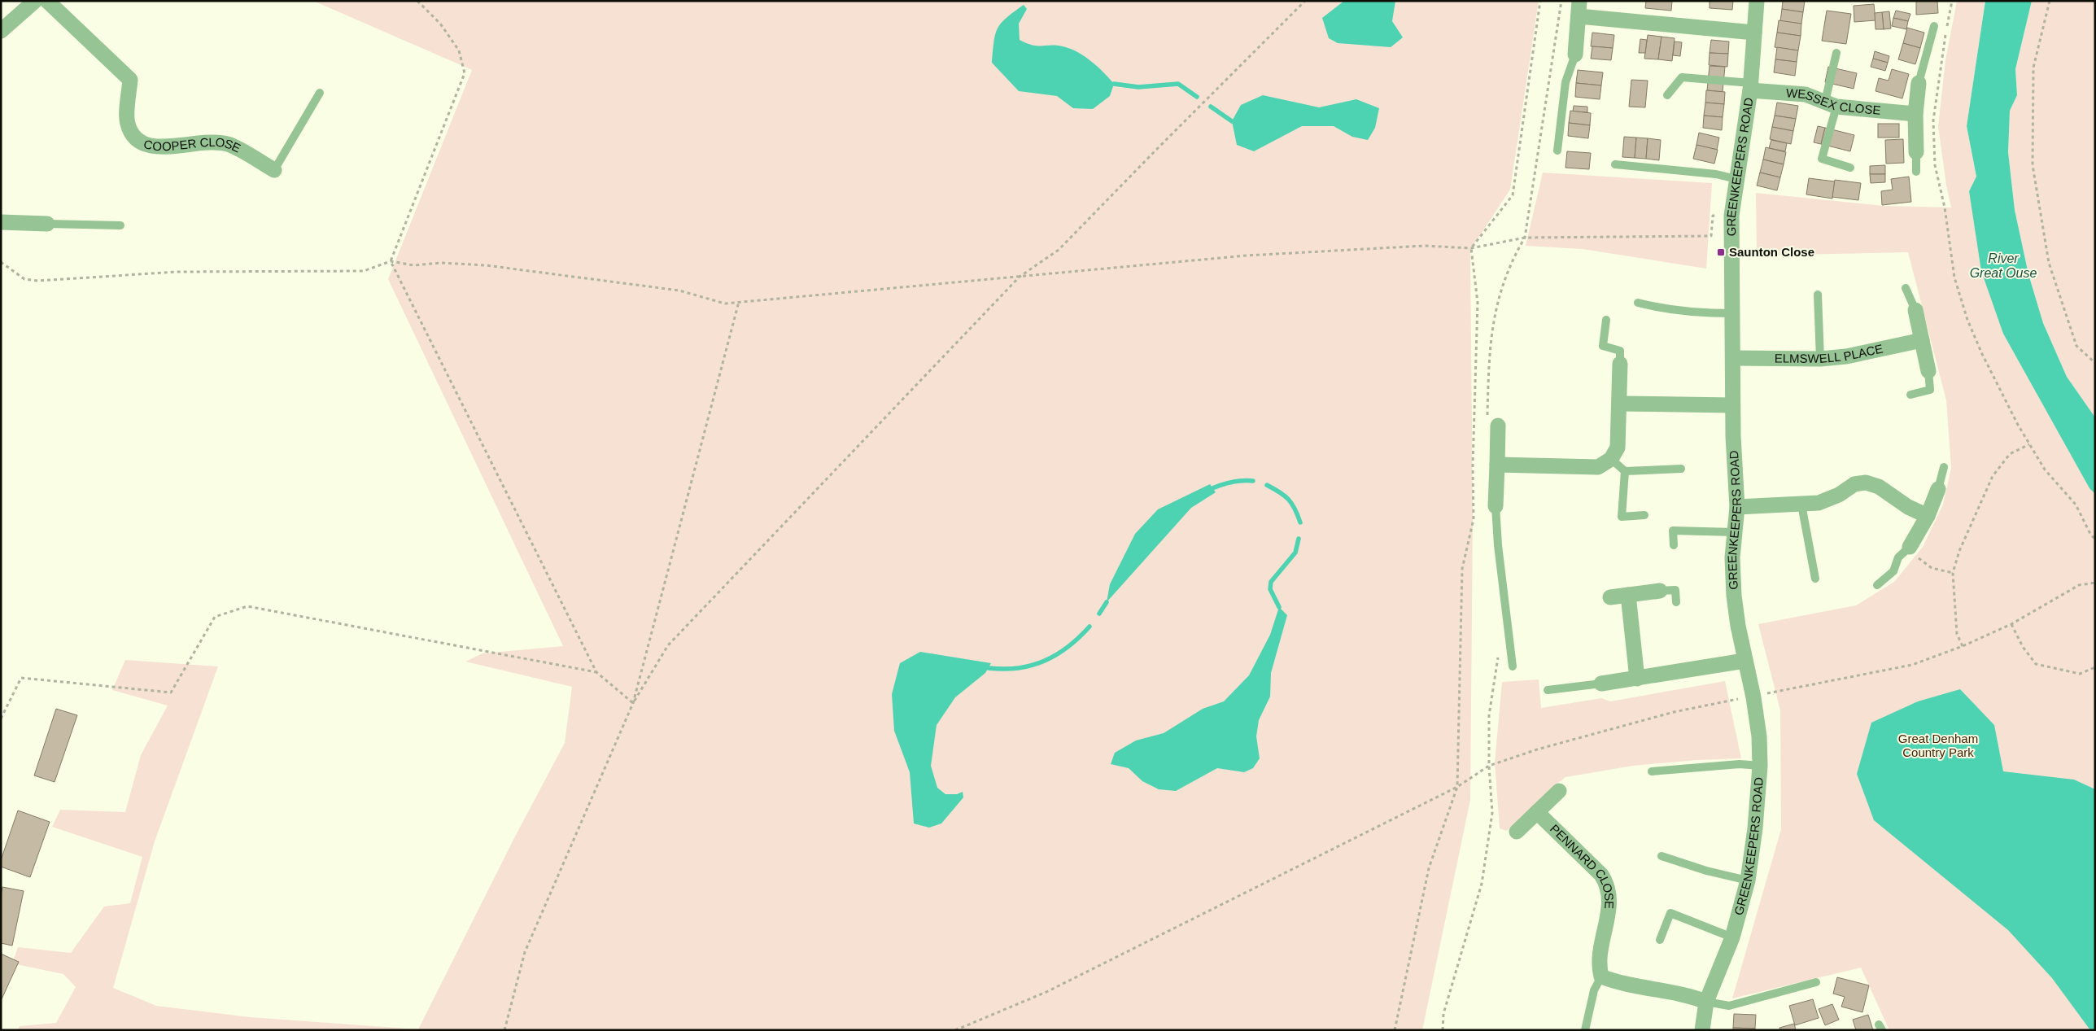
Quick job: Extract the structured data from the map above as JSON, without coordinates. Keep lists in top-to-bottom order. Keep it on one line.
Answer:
{"streets":{"street":["WESSEX CLOSE","COOPER CLOSE","GREENKEEPERS ROAD","ELMSWELL PLACE","PENNARD CLOSE"]},"crossings":[["WESSEX CLOSE","GREENKEEPERS ROAD"],["GREENKEEPERS ROAD","ELMSWELL PLACE"]],"water":["River Great Ouse"],"parks":["Great Denham Country Park"],"places":{"transit":["Saunton Close"]}}
